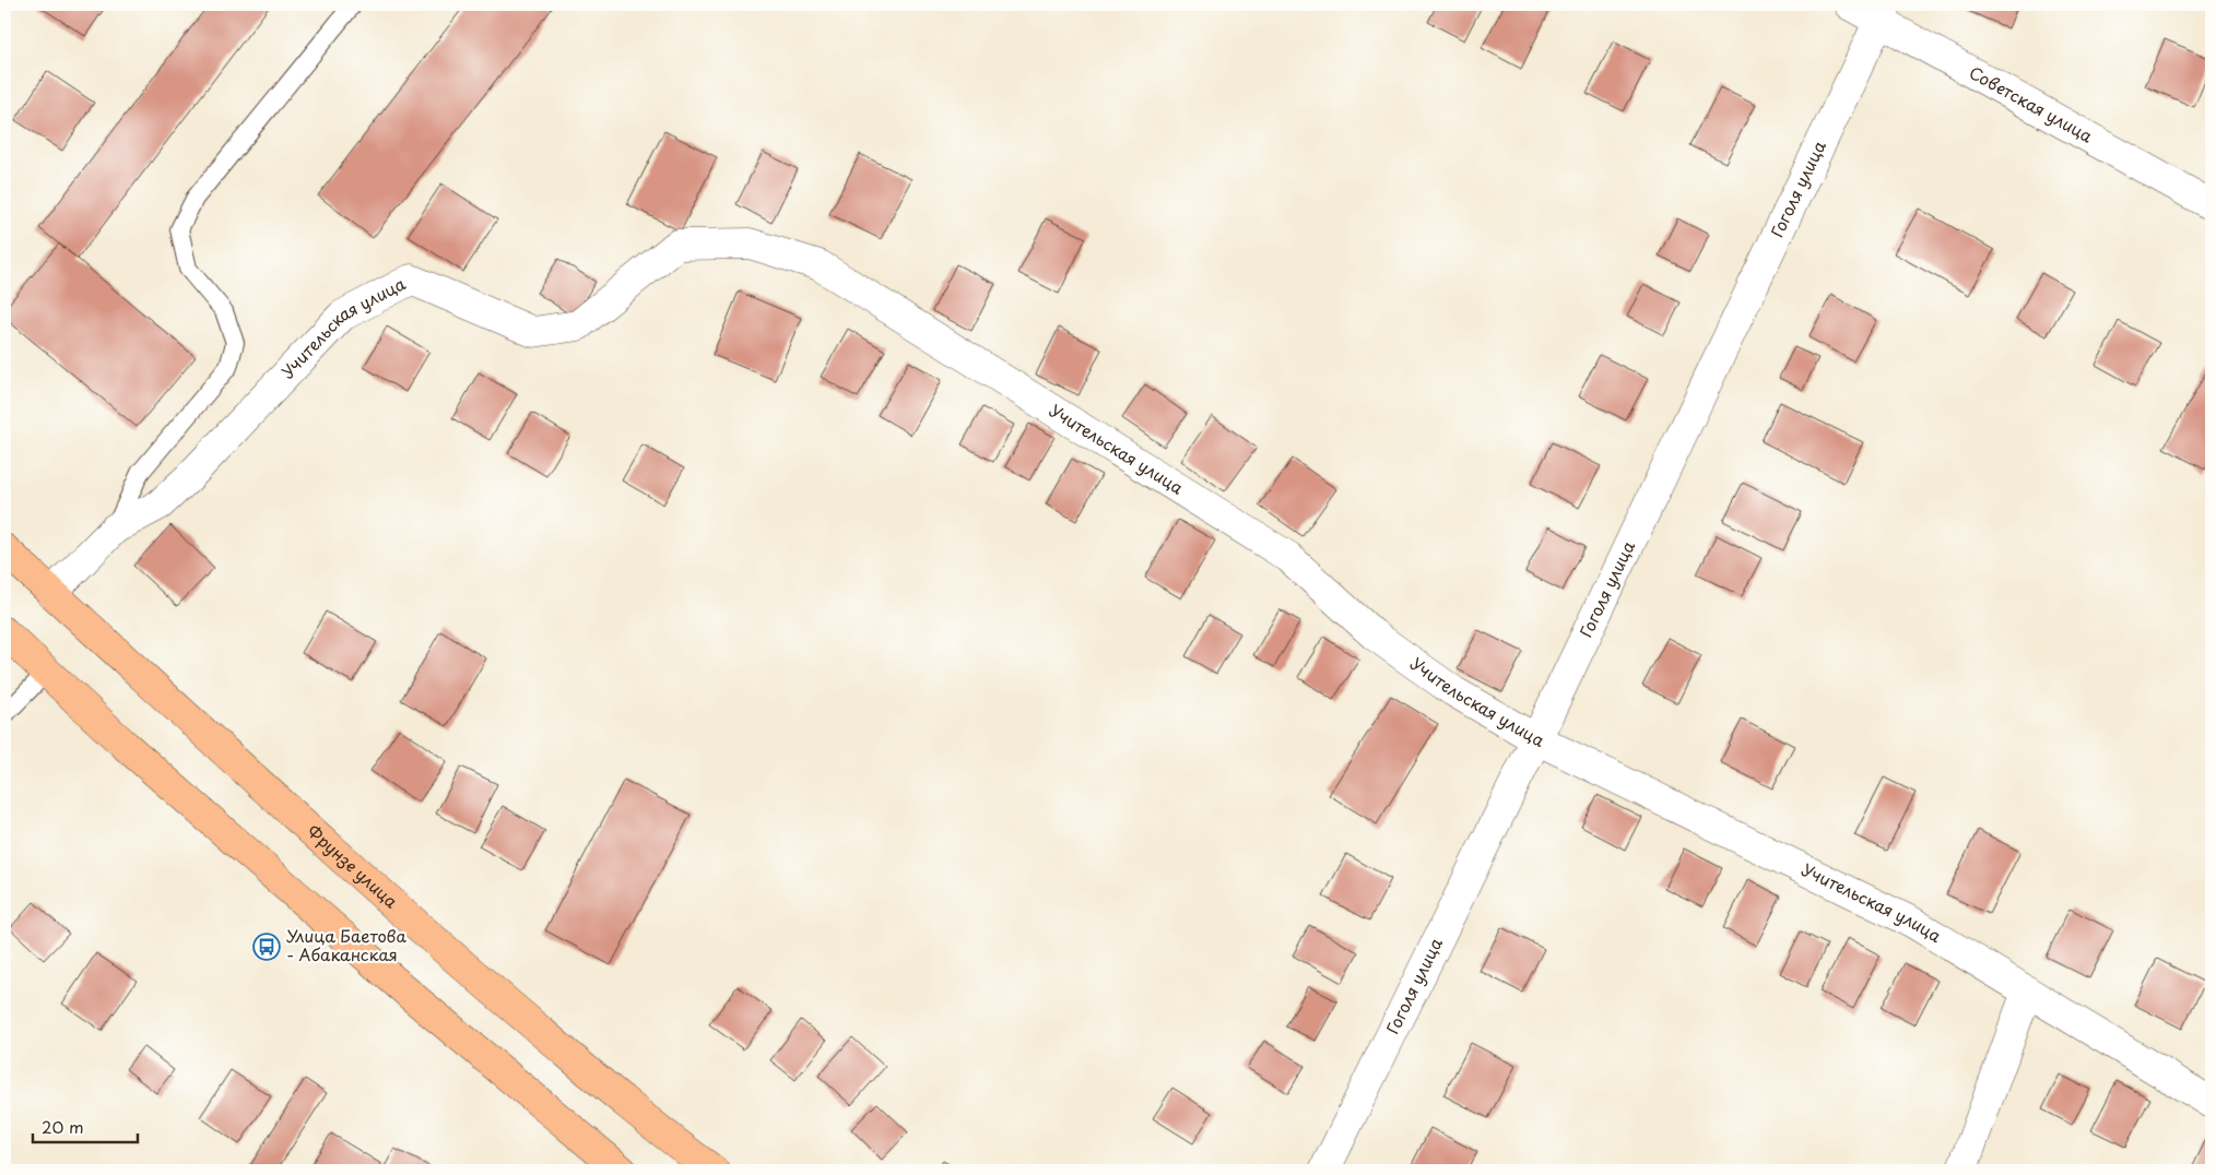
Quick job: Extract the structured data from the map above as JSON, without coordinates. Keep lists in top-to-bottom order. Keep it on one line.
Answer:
{"streets":{"main road":["Фрунзе улица"],"street":["Советская улица","Гоголя улица","Учительская улица"]},"crossings":[["Советская улица","Гоголя улица"],["Гоголя улица","Учительская улица"],["Учительская улица","Фрунзе улица"]],"places":{"bus stop":["Улица Баетова - Абаканская"]},"scale_bar":"20 m"}
